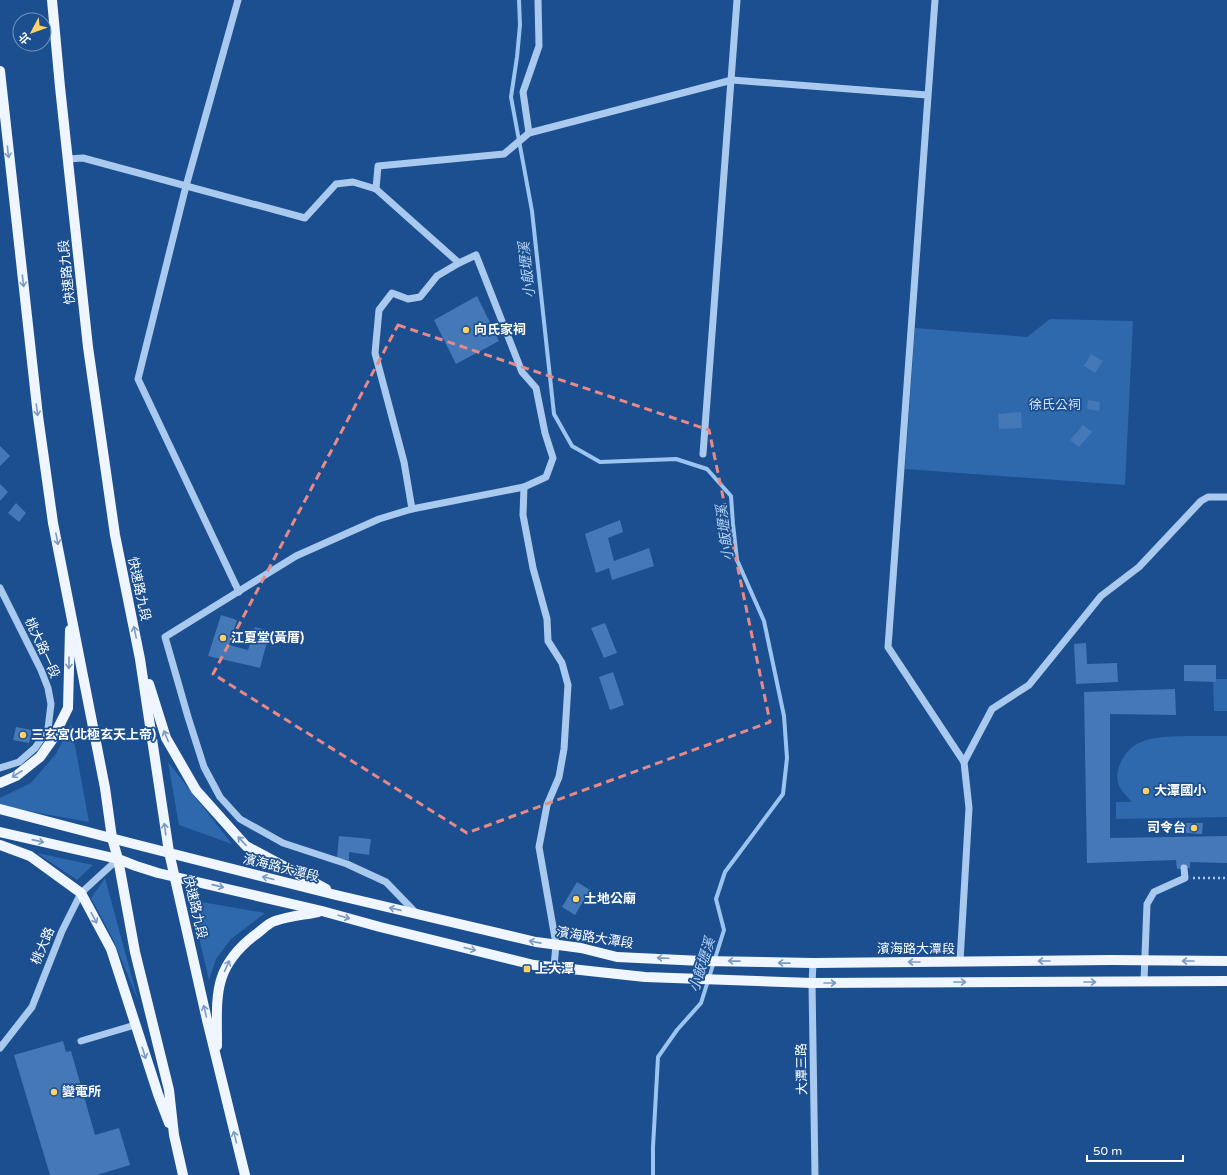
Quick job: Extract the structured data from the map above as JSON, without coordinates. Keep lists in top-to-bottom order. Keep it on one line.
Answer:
{"streets":{"main road":["快速路九段","濱海路大潭段"],"street":["桃大路一段","桃大路","大潭三路"]},"crossings":[["快速路九段","濱海路大潭段"],["濱海路大潭段","大潭三路"]],"water":["小飯壢溪"],"parks":["徐氏公祠"],"places":{"other":["向氏家祠","江夏堂(黃厝)","三玄宮(北極玄天上帝)","大潭國小","司令台","土地公廟","變電所"],"transit":["上大潭"]},"scale_bar":"50 m","north":"bottom left"}
